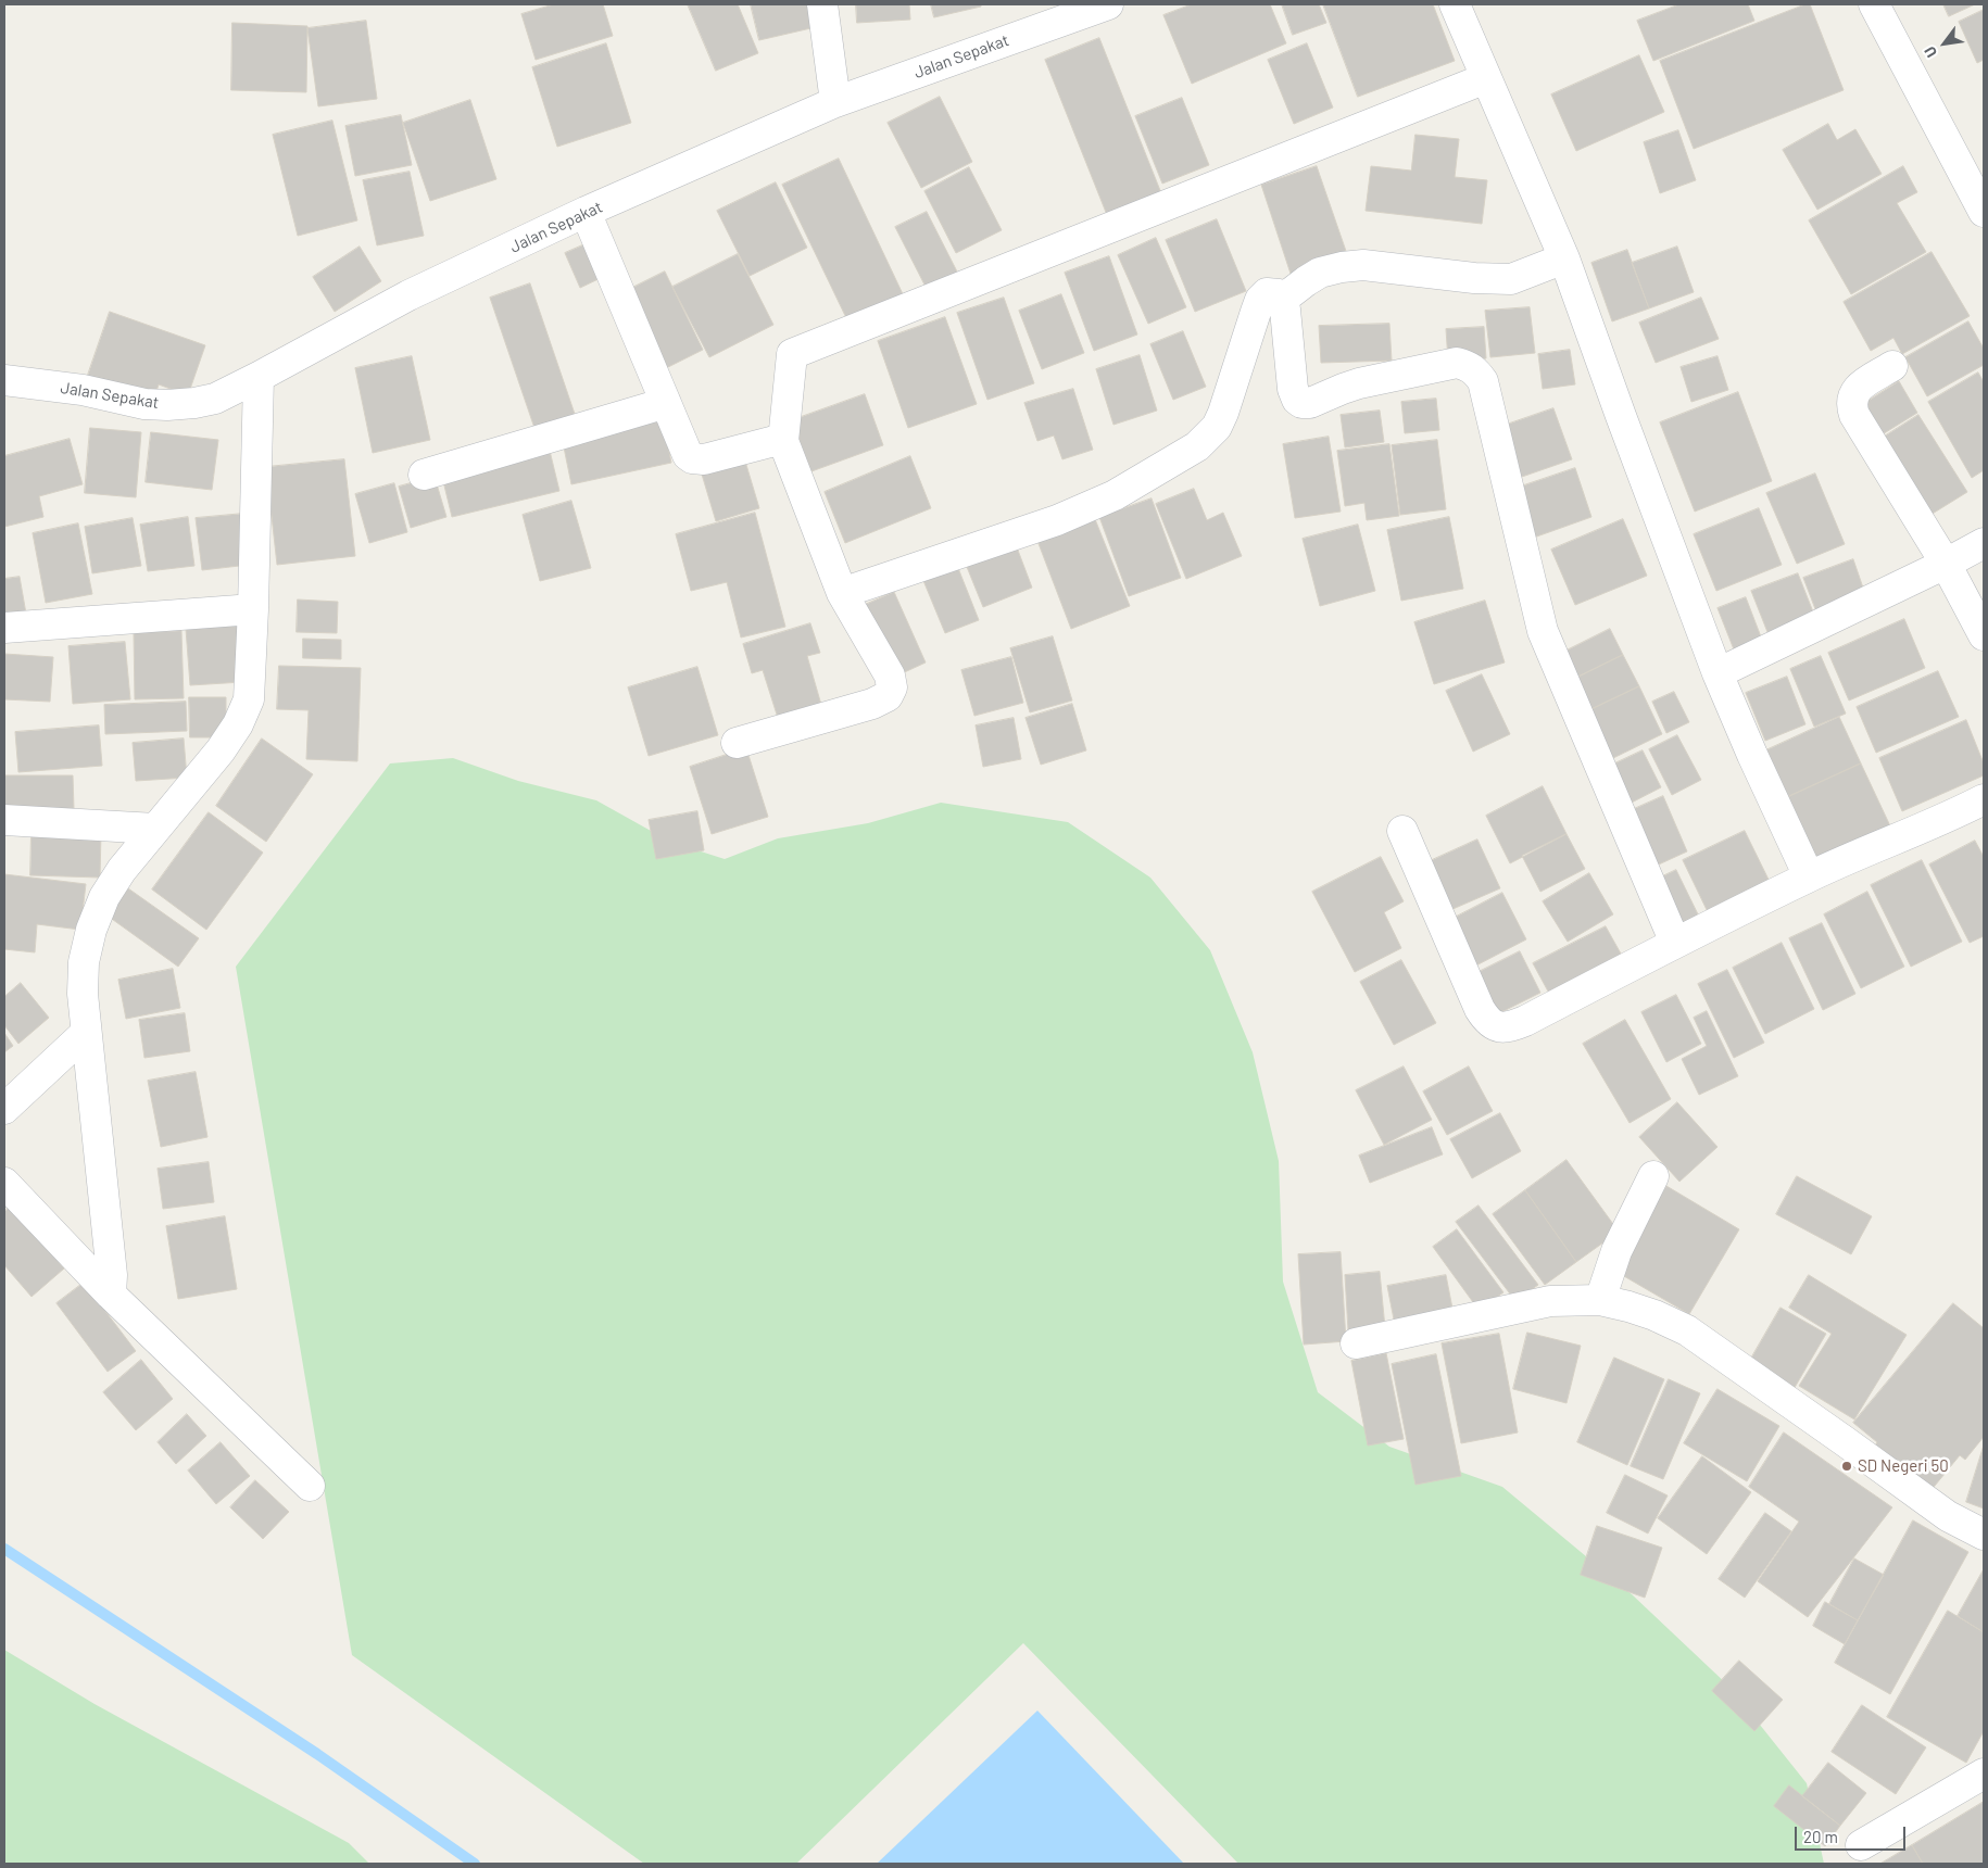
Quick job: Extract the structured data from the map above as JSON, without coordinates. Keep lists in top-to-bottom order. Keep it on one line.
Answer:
{"streets":{"street":["Jalan Sepakat"]},"places":["SD Negeri 50"],"scale_bar":"20 m","north":"bottom left"}
